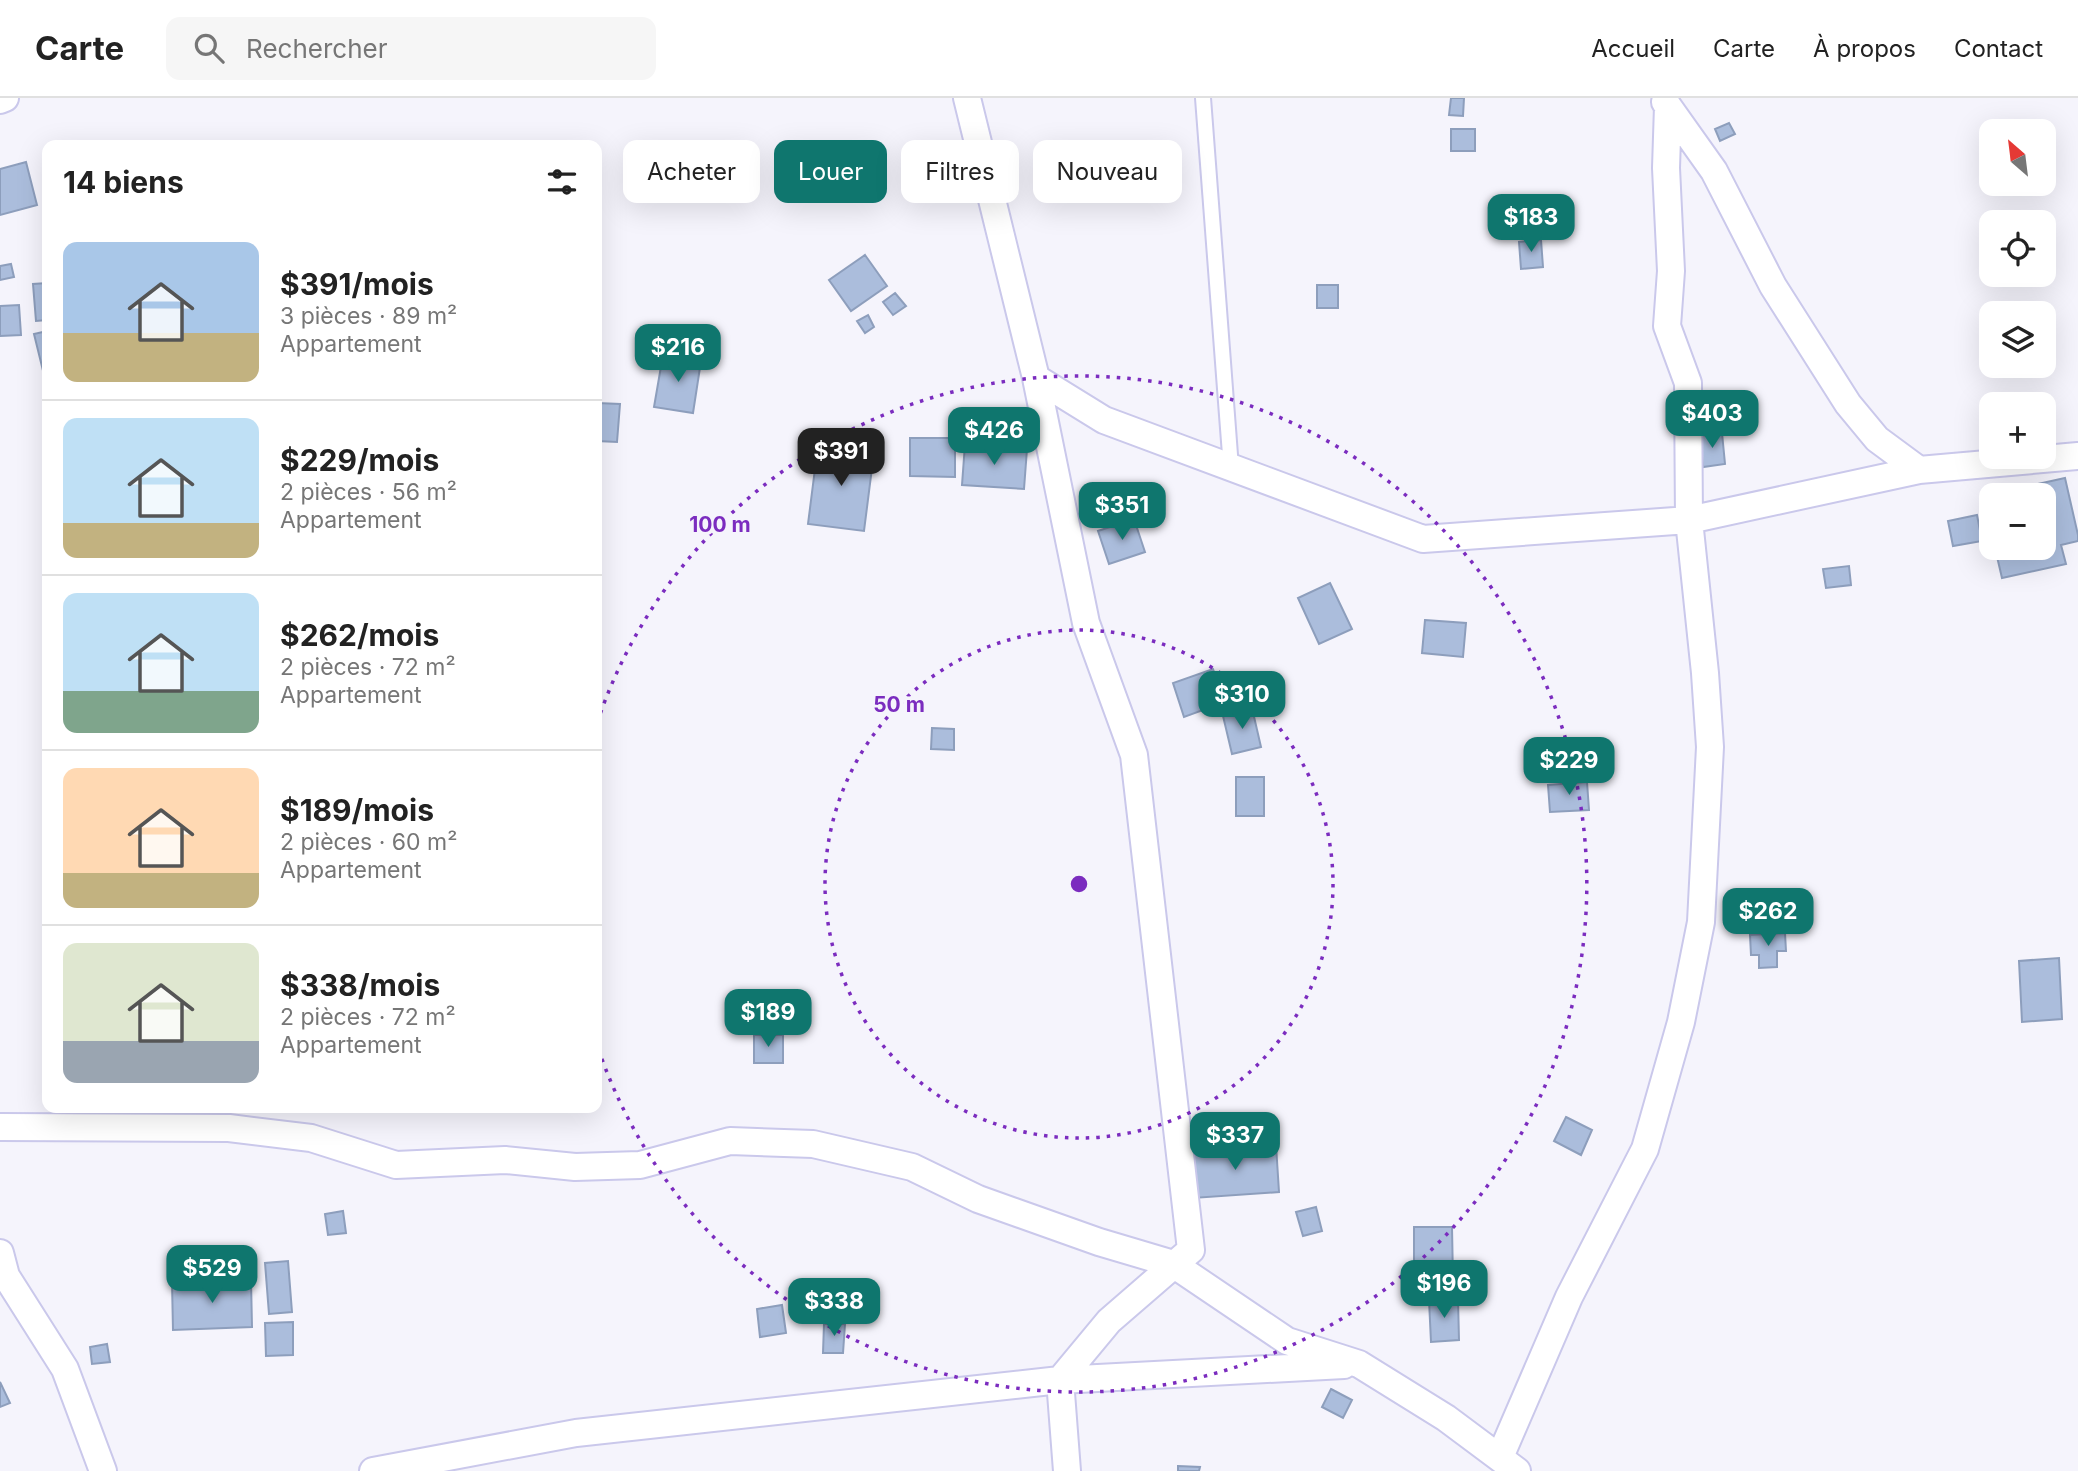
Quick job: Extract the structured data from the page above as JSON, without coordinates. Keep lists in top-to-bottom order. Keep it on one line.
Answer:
{"north":"top left","page":{"header":"Carte","search":"Rechercher","nav":["Accueil","Carte","À propos","Contact"],"map_buttons":["+","−"],"chip":["Acheter","Louer","Filtres","Nouveau"],"heading":"14 biens","price":["$183","$216","$403","$426","$391","$351","$310","$229","$262","$189","$337","$529","$196","$338"],"list":[{"name":"$391/mois","note":"3 pièces · 89 m² · Appartement"},{"name":"$229/mois","note":"2 pièces · 56 m² · Appartement"},{"name":"$262/mois","note":"2 pièces · 72 m² · Appartement"},{"name":"$189/mois","note":"2 pièces · 60 m² · Appartement"},{"name":"$338/mois","note":"2 pièces · 72 m² · Appartement"}]},"rings":["100 m","50 m"]}
